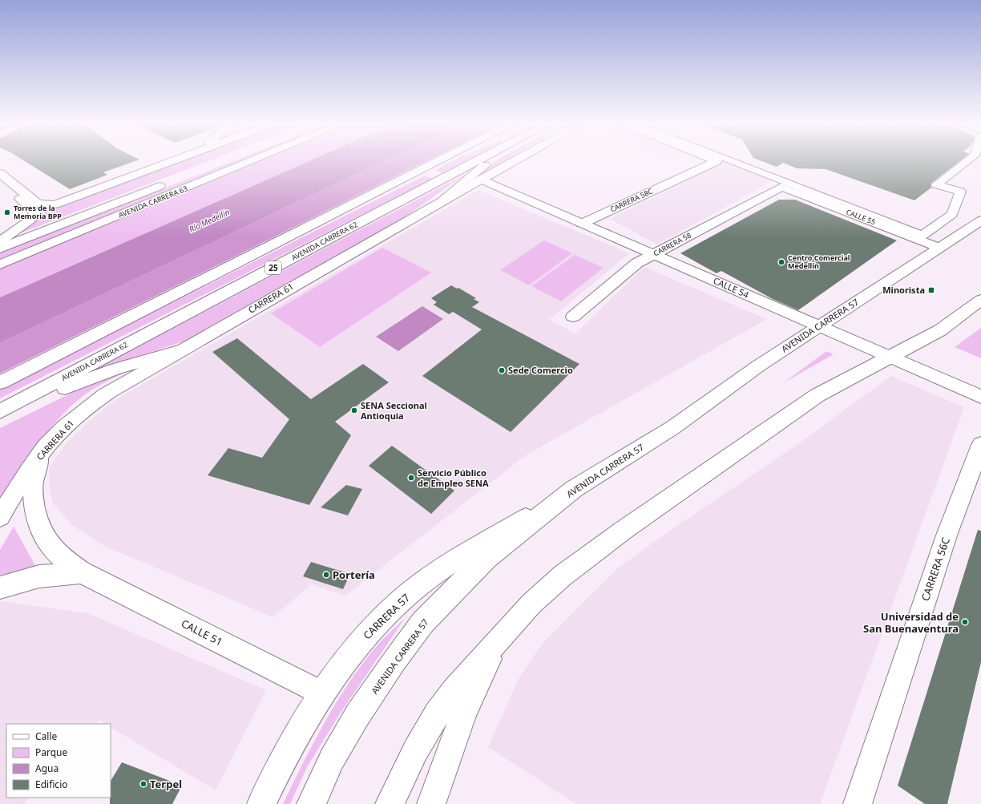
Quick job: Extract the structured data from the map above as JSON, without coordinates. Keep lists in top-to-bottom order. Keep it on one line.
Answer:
{"streets":{"main road":["CARRERA 58C","AVENIDA CARRERA 63","CALLE 55","AVENIDA CARRERA 62","CARRERA 58","25","CALLE 54","CARRERA 61","AVENIDA CARRERA 57","CARRERA 56C","CARRERA 57","CALLE 51"]},"crossings":[["CARRERA 58C","CALLE 54"],["CALLE 55","CARRERA 58"],["CALLE 55","AVENIDA CARRERA 57"],["CARRERA 58","CALLE 54"],["CALLE 54","CARRERA 61"],["CALLE 54","AVENIDA CARRERA 57"],["CARRERA 61","CALLE 51"],["AVENIDA CARRERA 57","CARRERA 57"],["CARRERA 57","CALLE 51"]],"water":["Río Medellín"],"places":{"other":["Torres de la Memoria BPP","Centro Comercial Medellín","Sede Comercio","SENA Seccional Antioquia","Servicio Público de Empleo SENA","Portería","Universidad de San Buenaventura","Terpel"],"transit":["Minorista"]},"legend":["Calle","Parque","Agua","Edificio"]}
